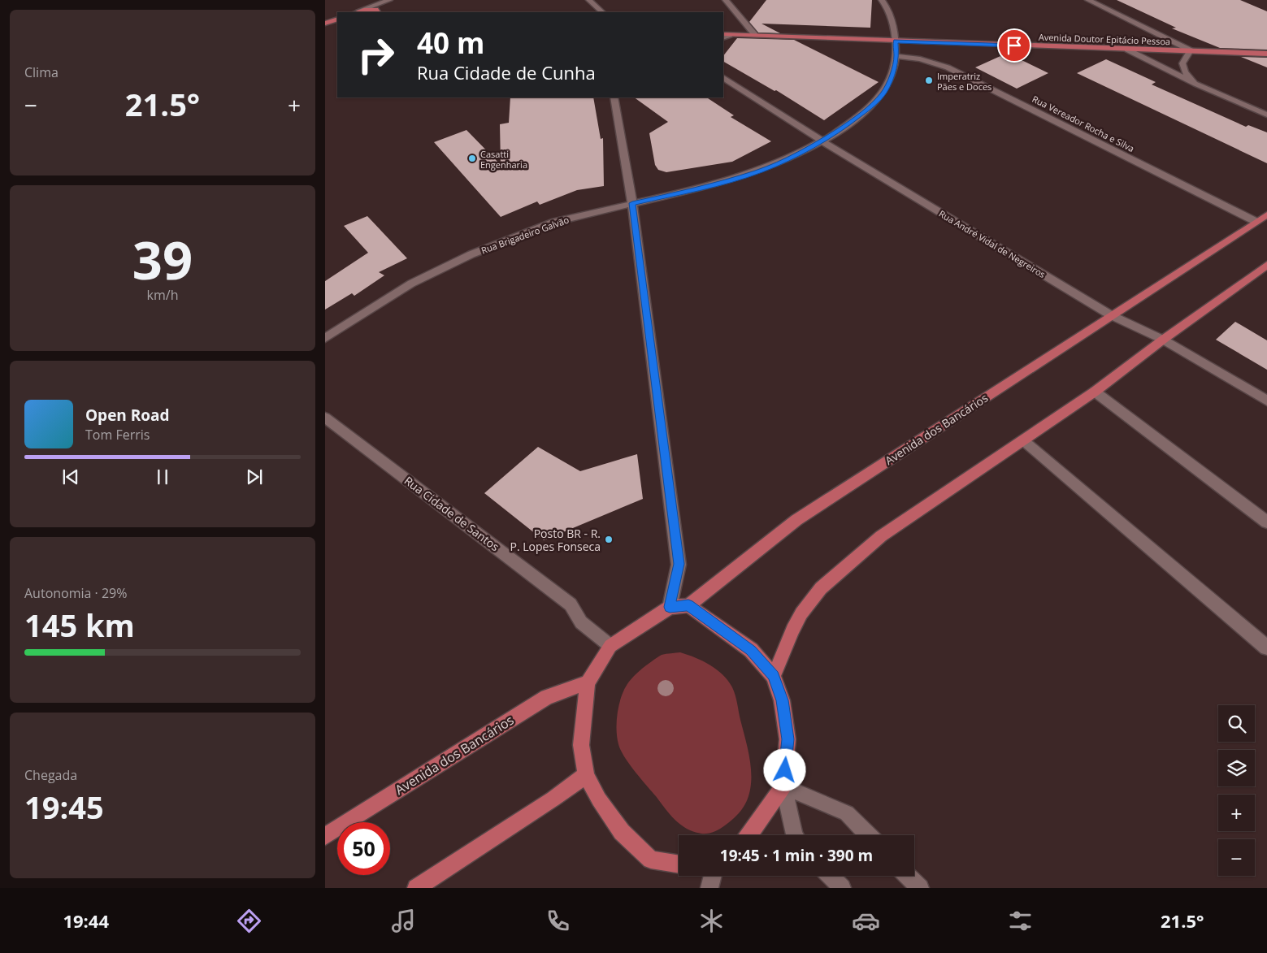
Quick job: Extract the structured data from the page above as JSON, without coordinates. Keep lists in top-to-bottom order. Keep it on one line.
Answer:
{"streets":{"main road":["Avenida Doutor Epitácio Pessoa","Avenida dos Bancários"],"street":["Rua Vereador Rocha e Silva","Rua Brigadeiro Galvão","Rua André Vidal de Negreiros","Rua Cidade de Santos"]},"crossings":[["Avenida Doutor Epitácio Pessoa","Rua Brigadeiro Galvão"],["Rua Vereador Rocha e Silva","Rua Brigadeiro Galvão"],["Rua Vereador Rocha e Silva","Avenida dos Bancários"],["Rua Brigadeiro Galvão","Rua André Vidal de Negreiros"],["Rua André Vidal de Negreiros","Avenida dos Bancários"]],"places":["Imperatriz Pães e Doces","Casatti Engenharia","Posto BR - R. P. Lopes Fonseca"],"page":{"tile":["Clima",["39","km/h"],["Autonomia · 29%","145 km"],["Chegada","19:45"]],"turn":["40 m","Rua Cidade de Cunha"],"heat":["−","21.5°","+"],"song":["Open Road","Tom Ferris"],"map_buttons":["+","−"],"limit":"50","trip":"19:45 · 1 min · 390 m","tabs":["19:44","21.5°"]}}
